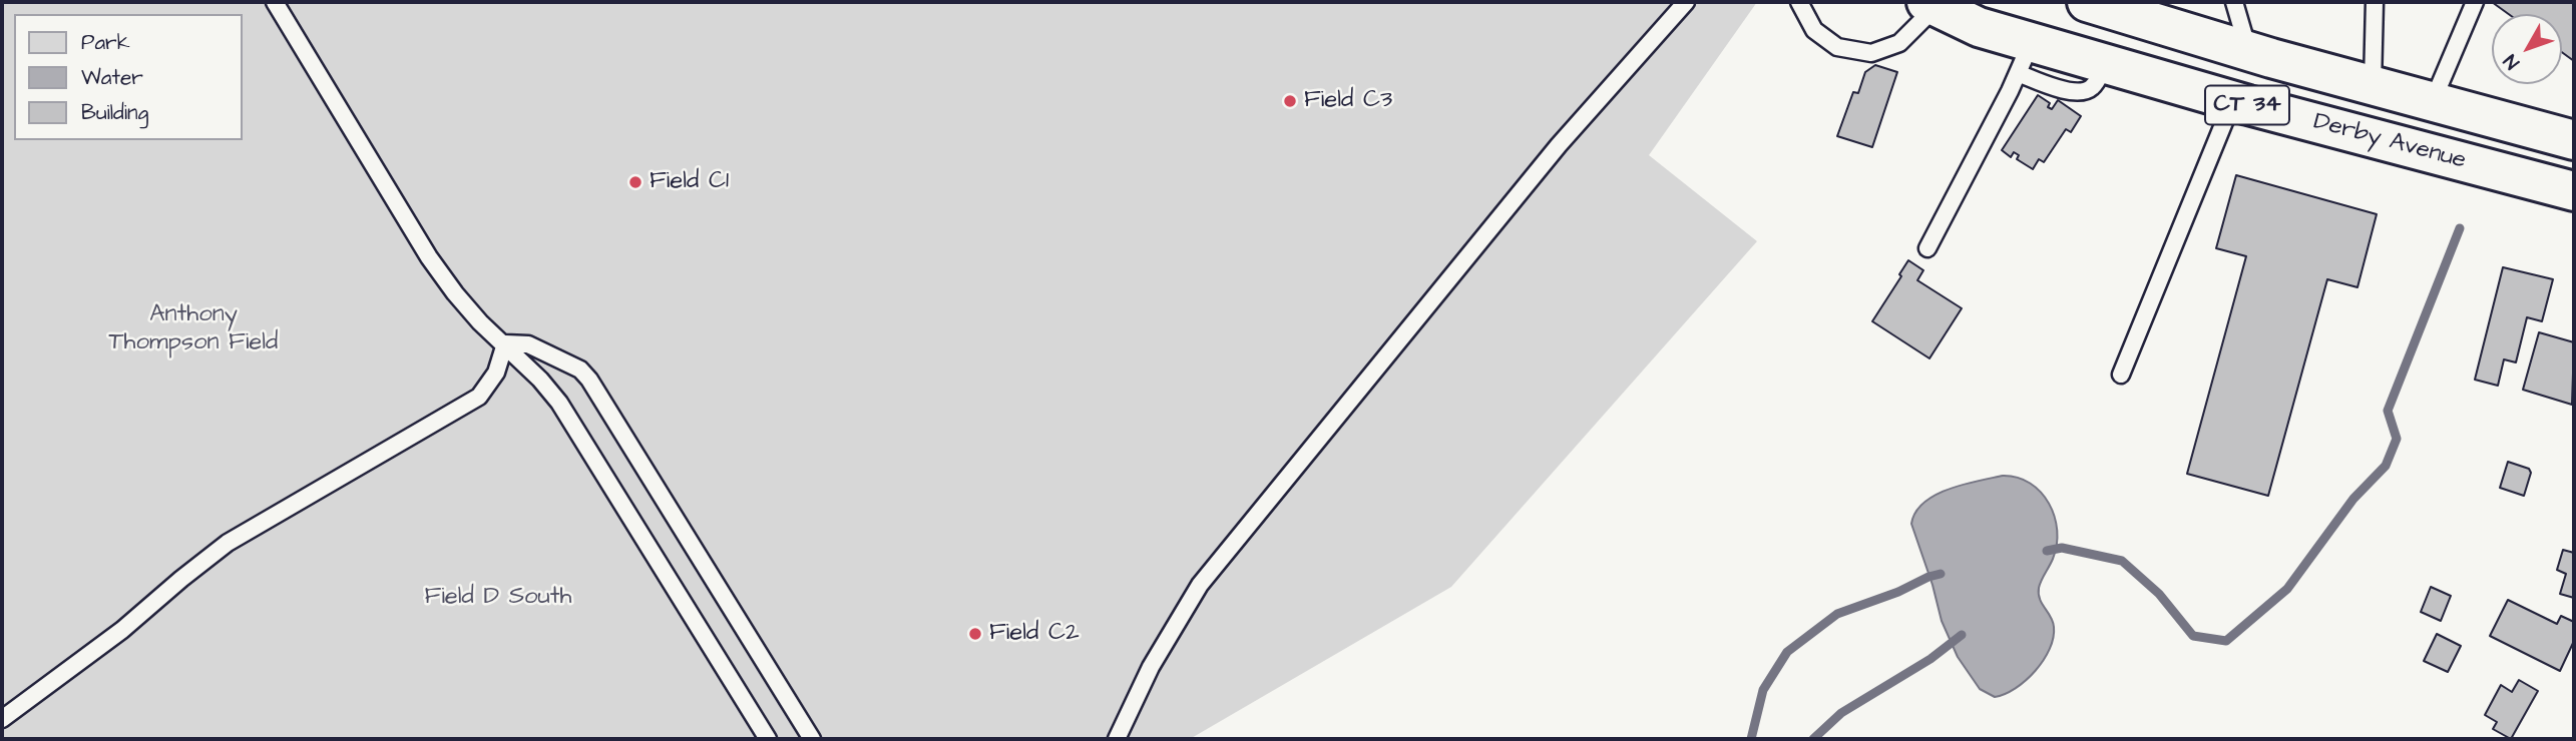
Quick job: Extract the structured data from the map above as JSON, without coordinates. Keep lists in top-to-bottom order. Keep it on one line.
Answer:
{"streets":{"highway":["CT 34","Derby Avenue"]},"parks":["Anthony Thompson Field","Field D South"],"places":["Field C3","Field C1","Field C2"],"legend":["Park","Water","Building"],"north":"bottom left"}
